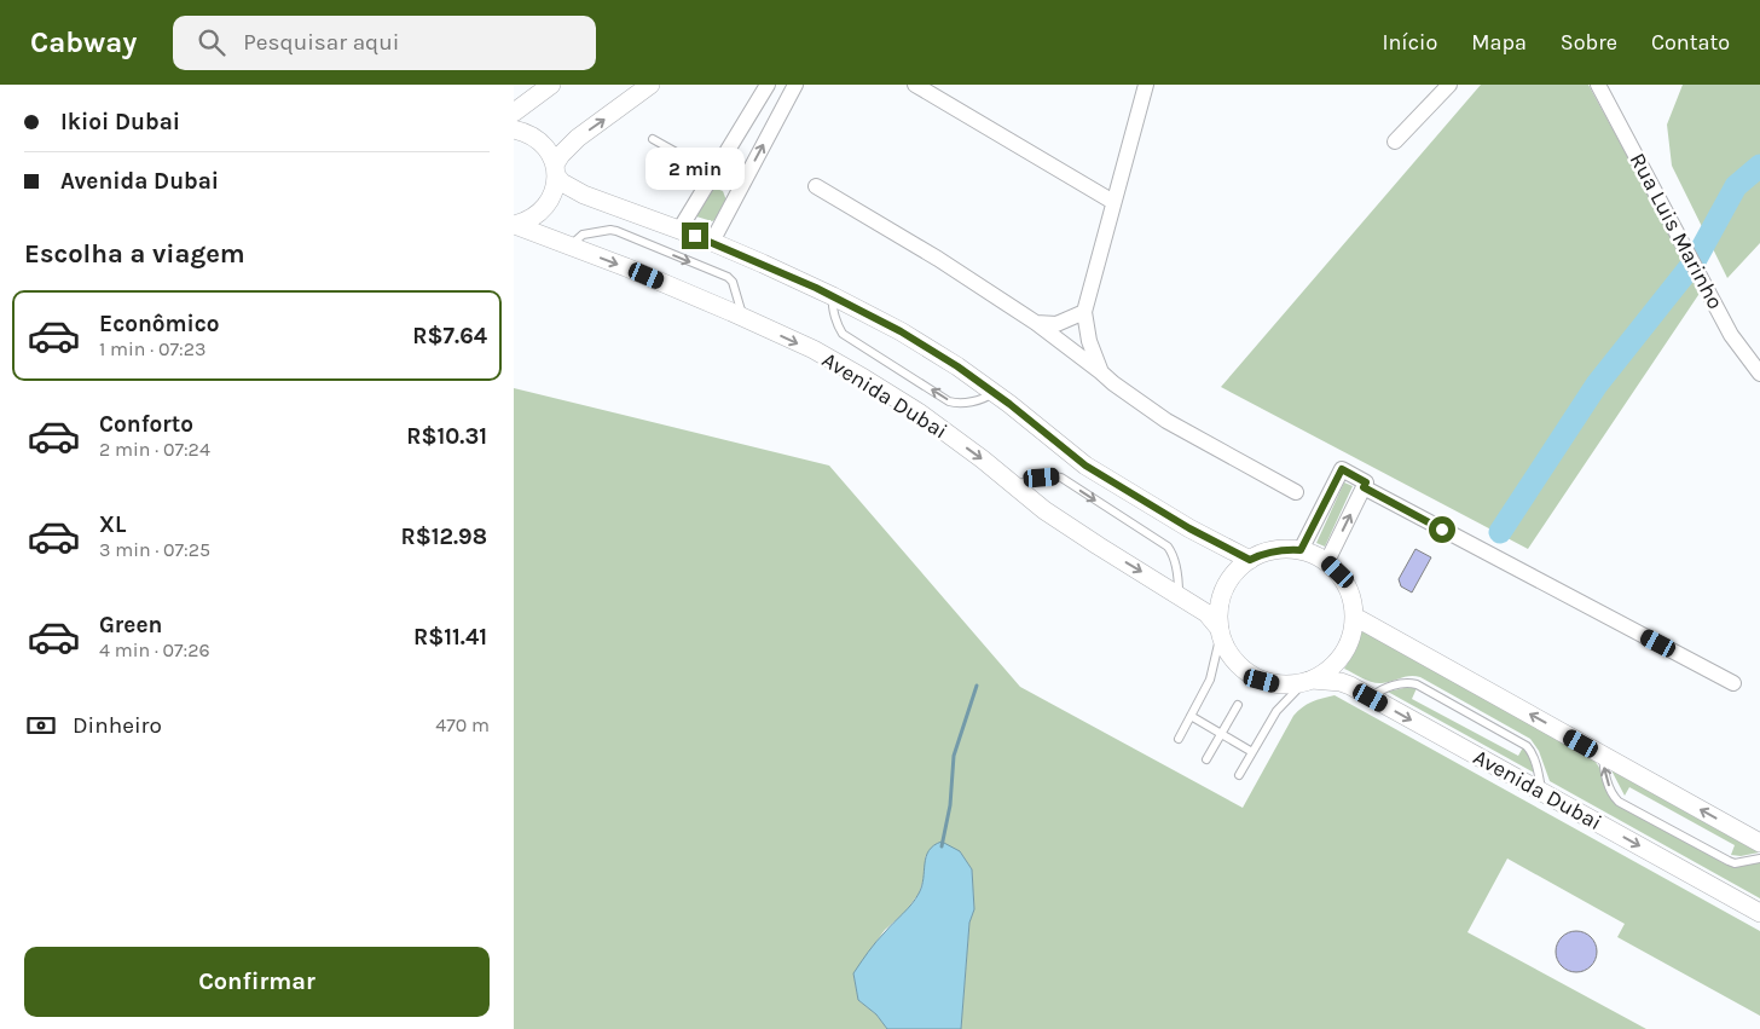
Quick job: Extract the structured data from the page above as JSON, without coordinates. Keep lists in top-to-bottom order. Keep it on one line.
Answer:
{"streets":{"street":["Rua Luis Marinho","Avenida Dubai"]},"page":{"header":"Cabway","search":"Pesquisar aqui","nav":["Início","Mapa","Sobre","Contato"],"banner":["Ikioi Dubai","Avenida Dubai"],"bubble":"2 min","heading":"Escolha a viagem","list":[{"name":"Econômico","note":"1 min · 07:23","value":"R$7.64"},{"name":"Conforto","note":"2 min · 07:24","value":"R$10.31"},{"name":"XL","note":"3 min · 07:25","value":"R$12.98"},{"name":"Green","note":"4 min · 07:26","value":"R$11.41"}],"pay":["Dinheiro","470 m"],"buttons":"Confirmar"}}
